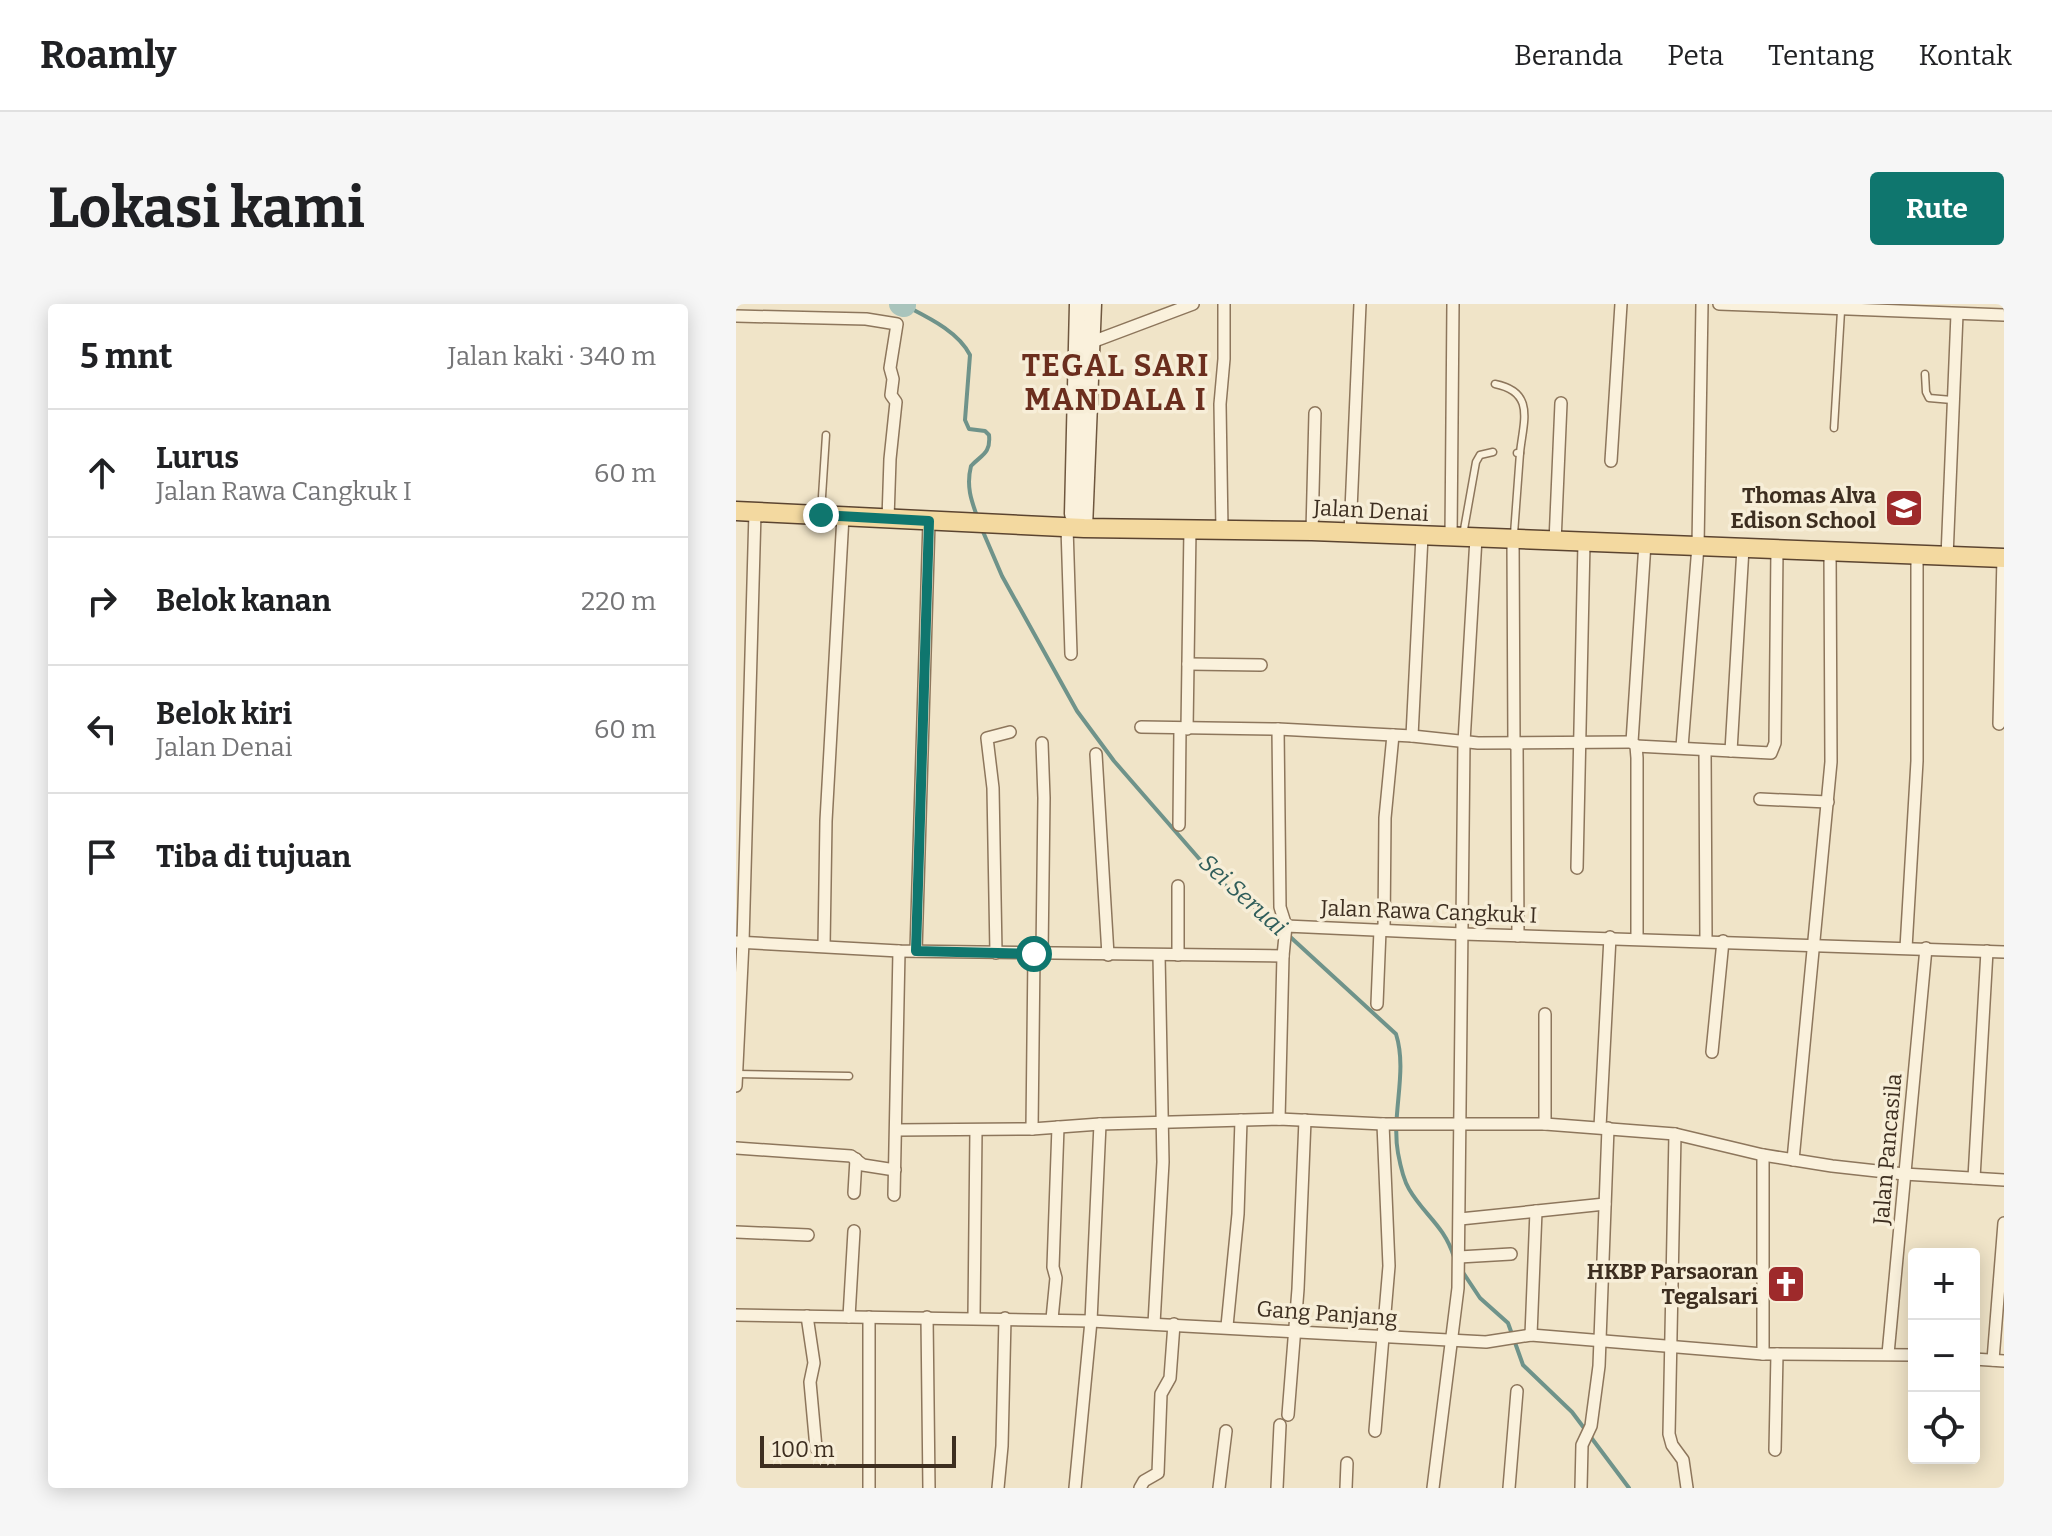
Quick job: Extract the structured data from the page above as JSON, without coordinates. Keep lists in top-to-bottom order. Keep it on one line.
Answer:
{"streets":{"main road":["Jalan Denai"],"street":["Jalan Rawa Cangkuk I","Jalan Pancasila","Gang Panjang"]},"crossings":[["Jalan Rawa Cangkuk I","Jalan Pancasila"],["Jalan Pancasila","Gang Panjang"]],"districts":["TEGAL SARI MANDALA I"],"water":["Sei Seruai"],"places":{"school or university":["Thomas Alva Edison School"],"church":["HKBP Parsaoran Tegalsari"]},"scale_bar":"100 m","page":{"header":"Roamly","nav":["Beranda","Peta","Tentang","Kontak"],"buttons":"Rute","title":"Lokasi kami","heading":["5 mnt","Jalan kaki · 340 m"],"list":[["Lurus","Jalan Rawa Cangkuk I","60 m"],["Belok kanan","220 m"],["Belok kiri","Jalan Denai","60 m"],"Tiba di tujuan"],"map_buttons":["+","−"],"scale":"100 m"}}
